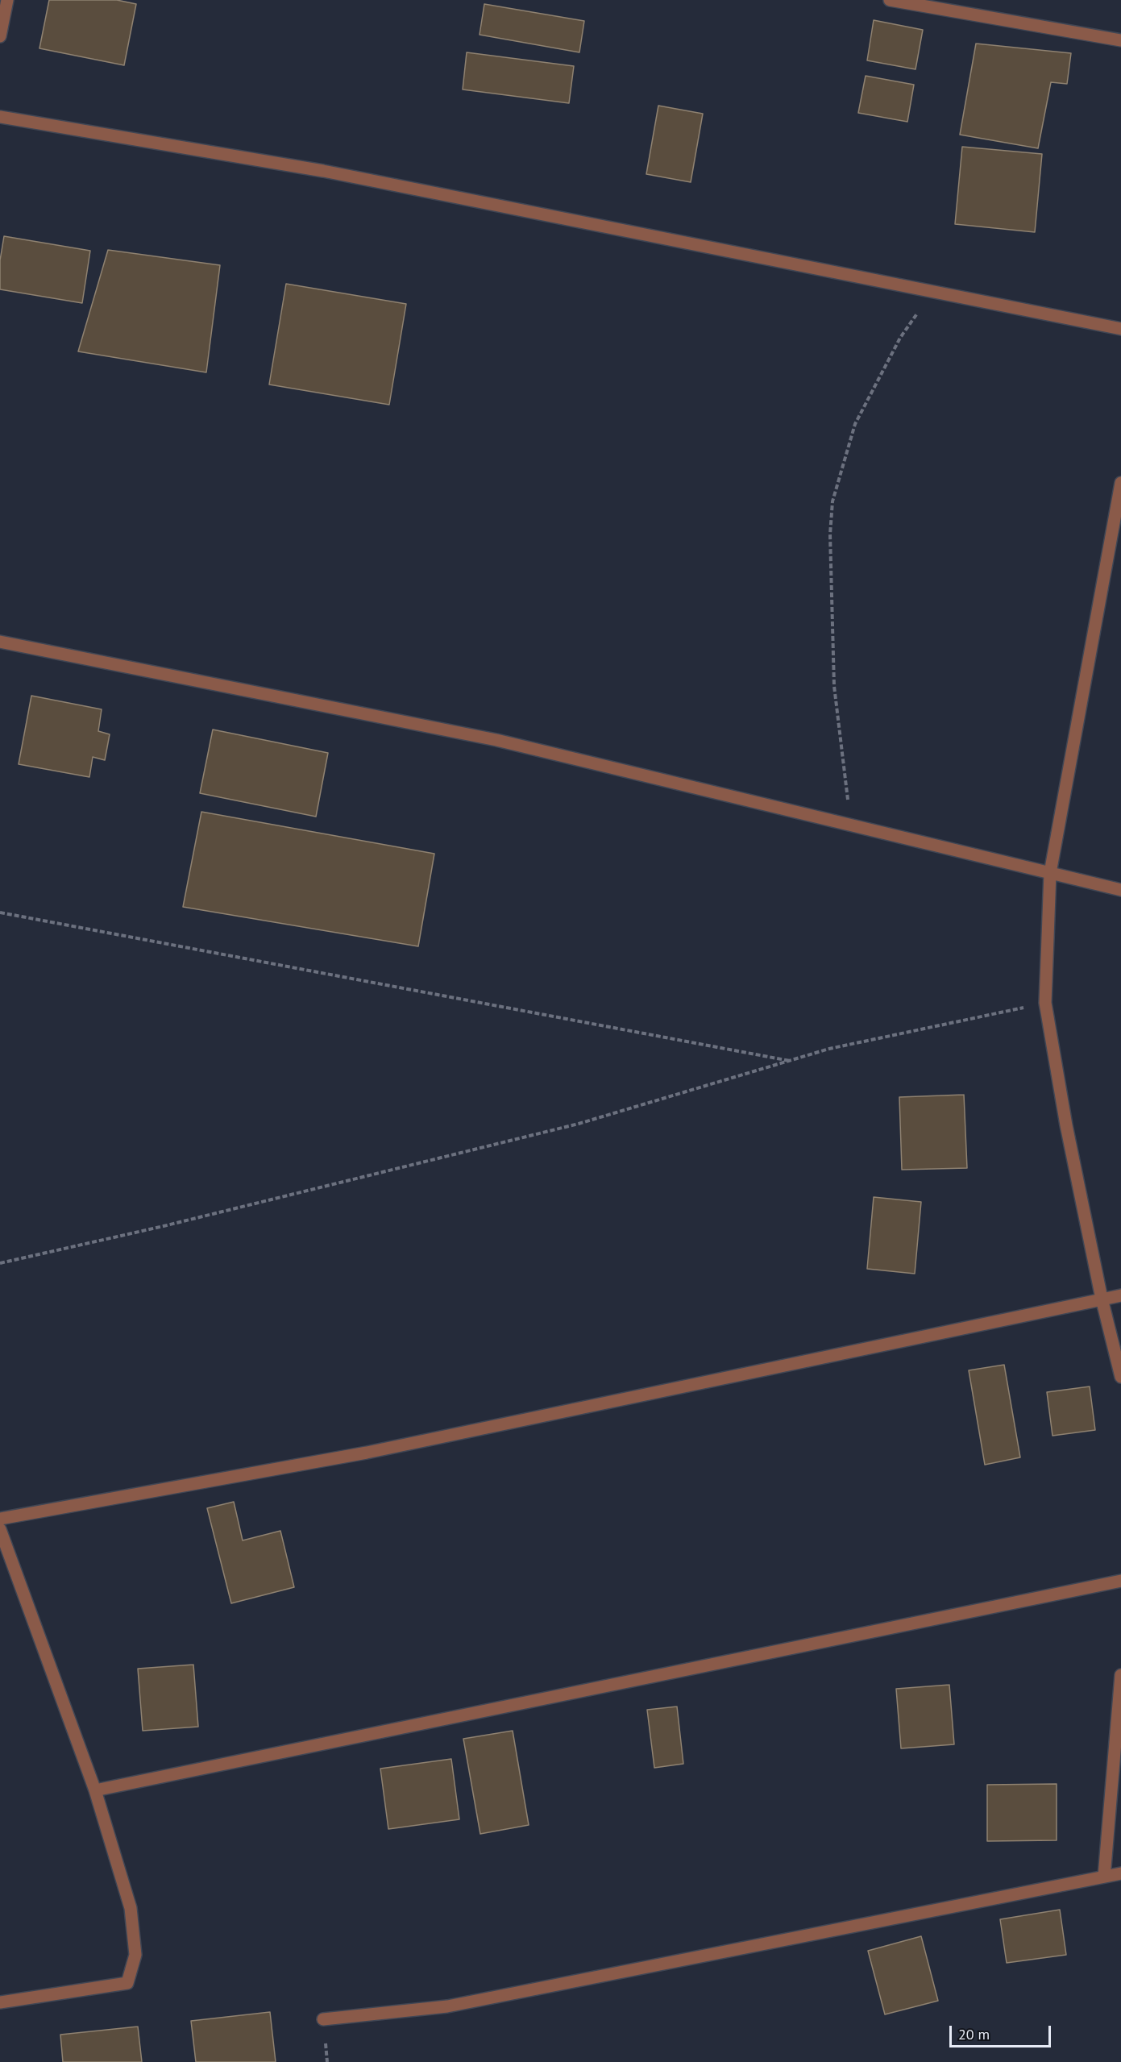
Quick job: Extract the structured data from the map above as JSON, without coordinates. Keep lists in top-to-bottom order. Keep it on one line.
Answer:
{"scale_bar":"20 m"}
